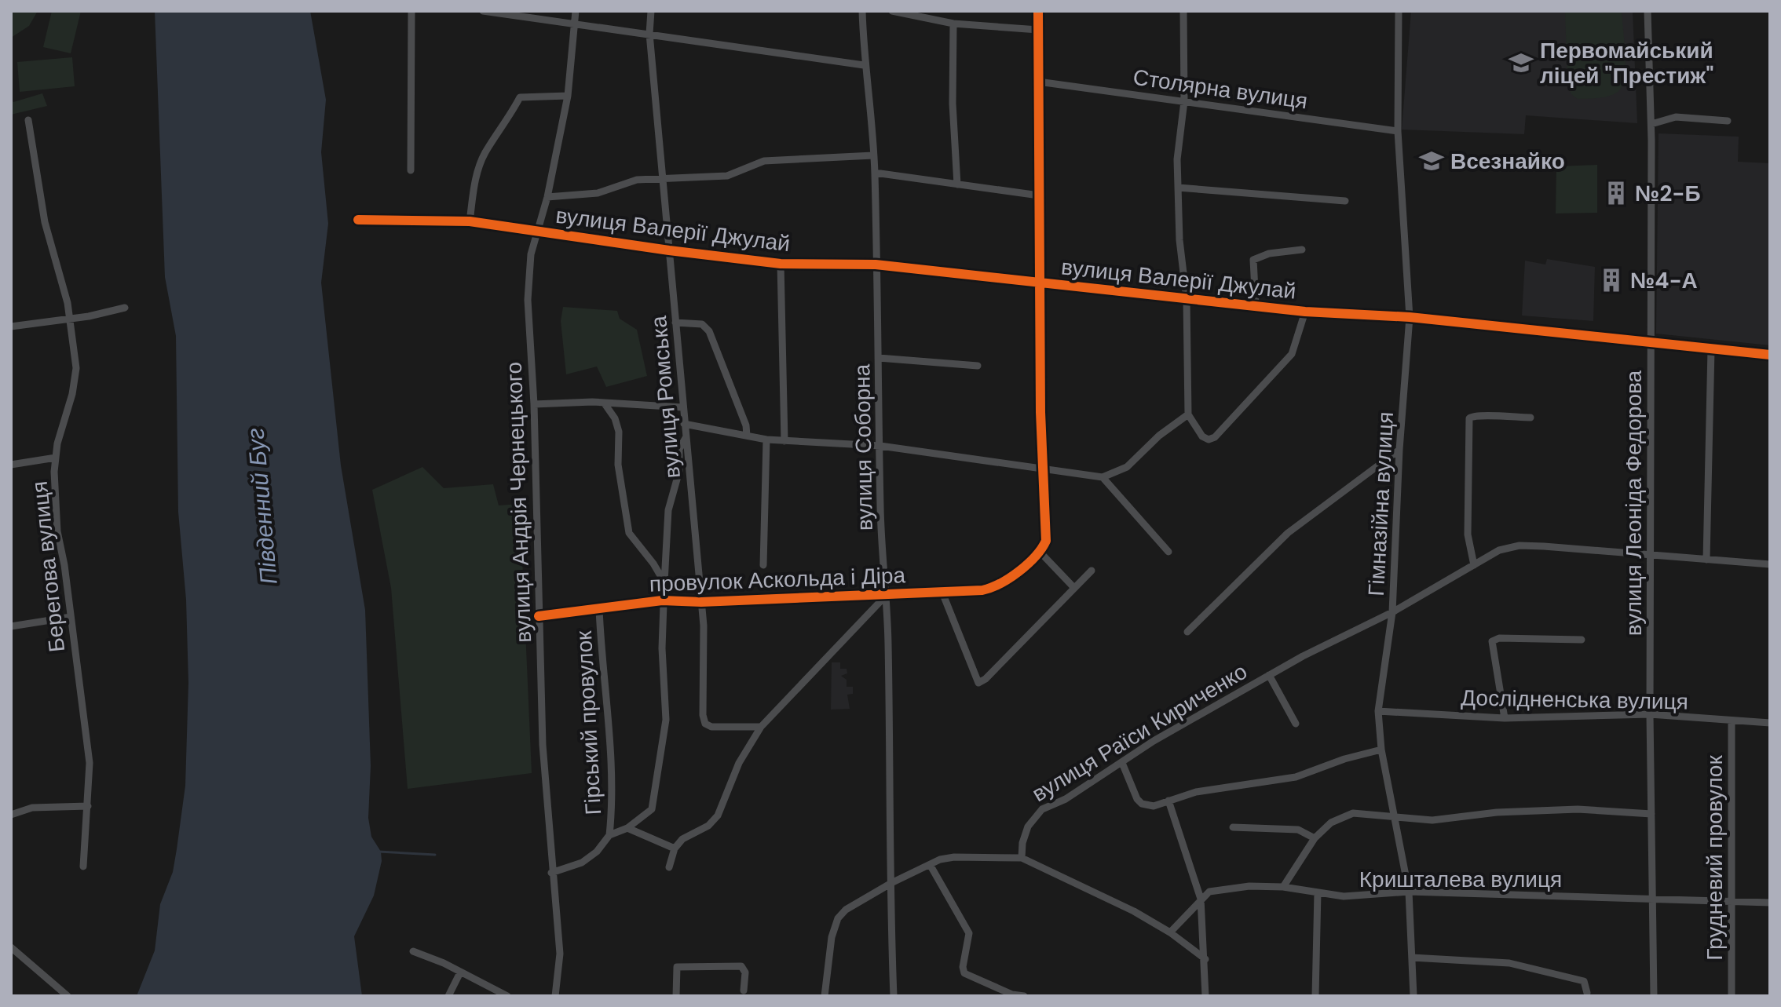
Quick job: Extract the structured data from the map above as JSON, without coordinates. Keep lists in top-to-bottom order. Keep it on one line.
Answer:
{"streets":{"street":["Столярна вулиця","вулиця Валерії Джулай","вулиця Ромська","вулиця Соборна","вулиця Андрія Чернецького","вулиця Леоніда Федорова","Гімназійна вулиця","Берегова вулиця","провулок Аскольда і Діра","Дослідненська вулиця","Гірський провулок","вулиця Раїси Кириченко","Грудневий провулок","Кришталева вулиця"]},"crossings":[["Столярна вулиця","Гімназійна вулиця"],["вулиця Валерії Джулай","вулиця Ромська"],["вулиця Валерії Джулай","вулиця Соборна"],["вулиця Валерії Джулай","вулиця Андрія Чернецького"],["вулиця Валерії Джулай","вулиця Леоніда Федорова"],["вулиця Валерії Джулай","Гімназійна вулиця"],["вулиця Ромська","провулок Аскольда і Діра"],["вулиця Соборна","провулок Аскольда і Діра"],["вулиця Андрія Чернецького","провулок Аскольда і Діра"],["вулиця Леоніда Федорова","Дослідненська вулиця"],["вулиця Леоніда Федорова","вулиця Раїси Кириченко"],["вулиця Леоніда Федорова","Кришталева вулиця"],["Гімназійна вулиця","Дослідненська вулиця"],["Гімназійна вулиця","вулиця Раїси Кириченко"],["Гімназійна вулиця","Кришталева вулиця"],["провулок Аскольда і Діра","Гірський провулок"],["Дослідненська вулиця","Грудневий провулок"],["Грудневий провулок","Кришталева вулиця"]],"water":["Південний Буг"],"places":{"school or university":["Первомайський ліцей \"Престиж\"","Всезнайко"],"building":["№2-Б","№4-А"]}}
